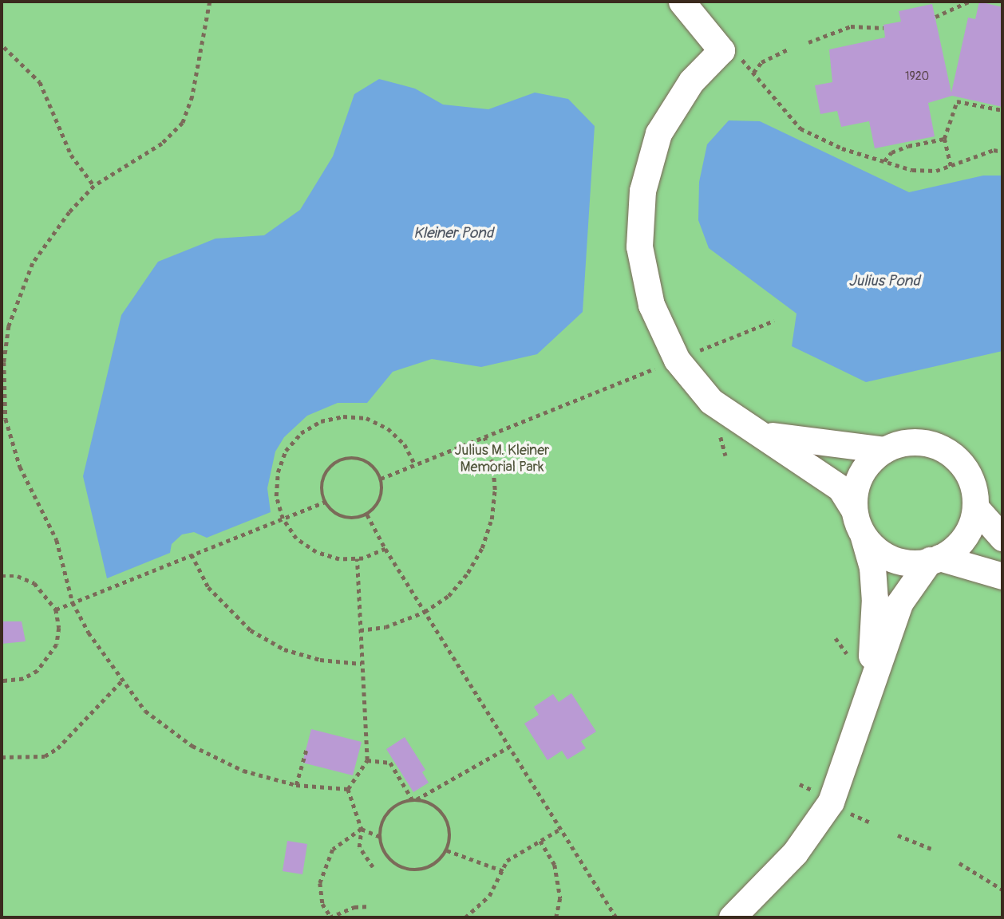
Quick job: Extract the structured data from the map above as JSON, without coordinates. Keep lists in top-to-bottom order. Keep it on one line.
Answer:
{"water":["Kleiner Pond","Julius Pond"],"parks":["Julius M. Kleiner Memorial Park"],"house_numbers":["1920"]}
